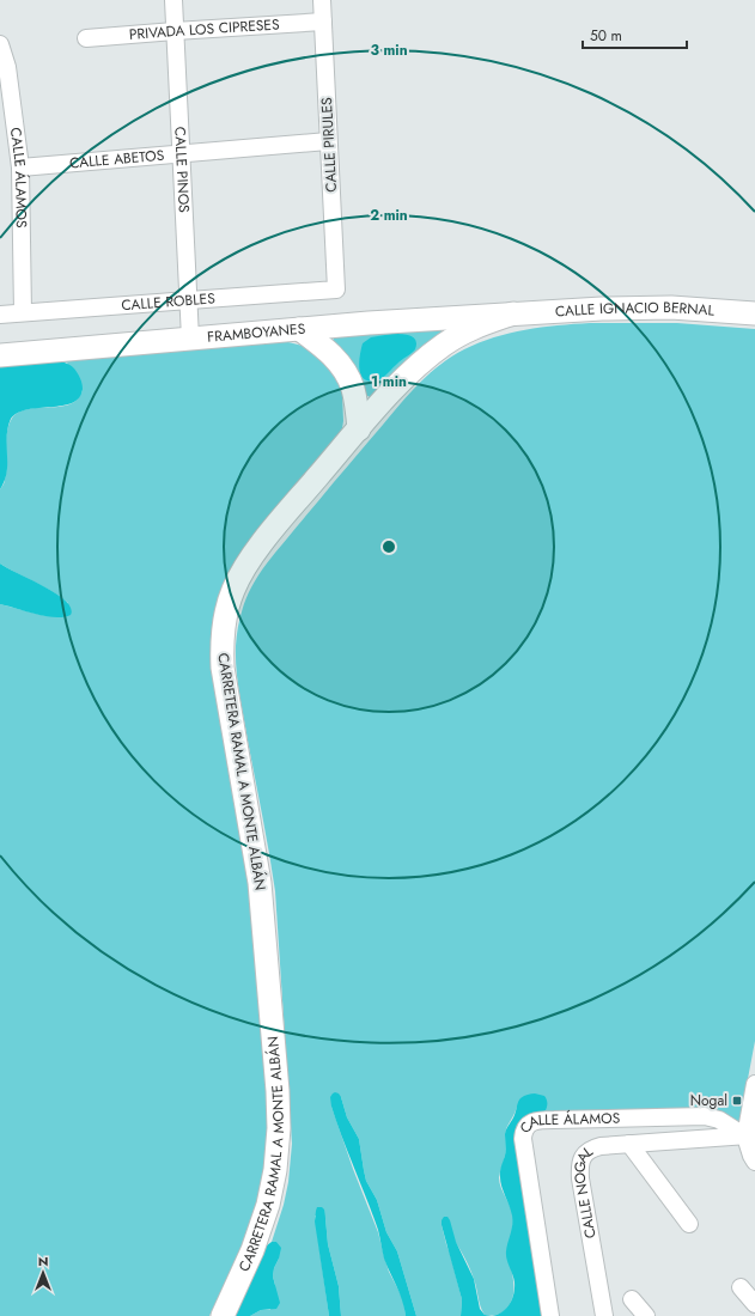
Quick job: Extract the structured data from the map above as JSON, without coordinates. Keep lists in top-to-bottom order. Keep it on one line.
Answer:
{"streets":{"street":["PRIVADA LOS CIPRESES","CALLE PIRULES","CALLE ABETOS","CALLE PINOS","CALLE ÁLAMOS","CALLE ROBLES","CALLE IGNACIO BERNAL","FRAMBOYANES","CARRETERA RAMAL A MONTE ALBÁN","CALLE NOGAL"]},"crossings":[["PRIVADA LOS CIPRESES","CALLE PIRULES"],["PRIVADA LOS CIPRESES","CALLE PINOS"],["CALLE PIRULES","CALLE ABETOS"],["CALLE PIRULES","CALLE ROBLES"],["CALLE ABETOS","CALLE PINOS"],["CALLE ABETOS","CALLE ÁLAMOS"],["CALLE PINOS","CALLE ROBLES"],["CALLE PINOS","FRAMBOYANES"],["CALLE ÁLAMOS","CALLE ROBLES"],["CALLE ÁLAMOS","CALLE NOGAL"],["CALLE IGNACIO BERNAL","FRAMBOYANES"],["CALLE IGNACIO BERNAL","CARRETERA RAMAL A MONTE ALBÁN"],["FRAMBOYANES","CARRETERA RAMAL A MONTE ALBÁN"]],"places":{"transit":["Nogal"]},"scale_bar":"50 m","north":"top","rings":["3 min","2 min","1 min"]}
